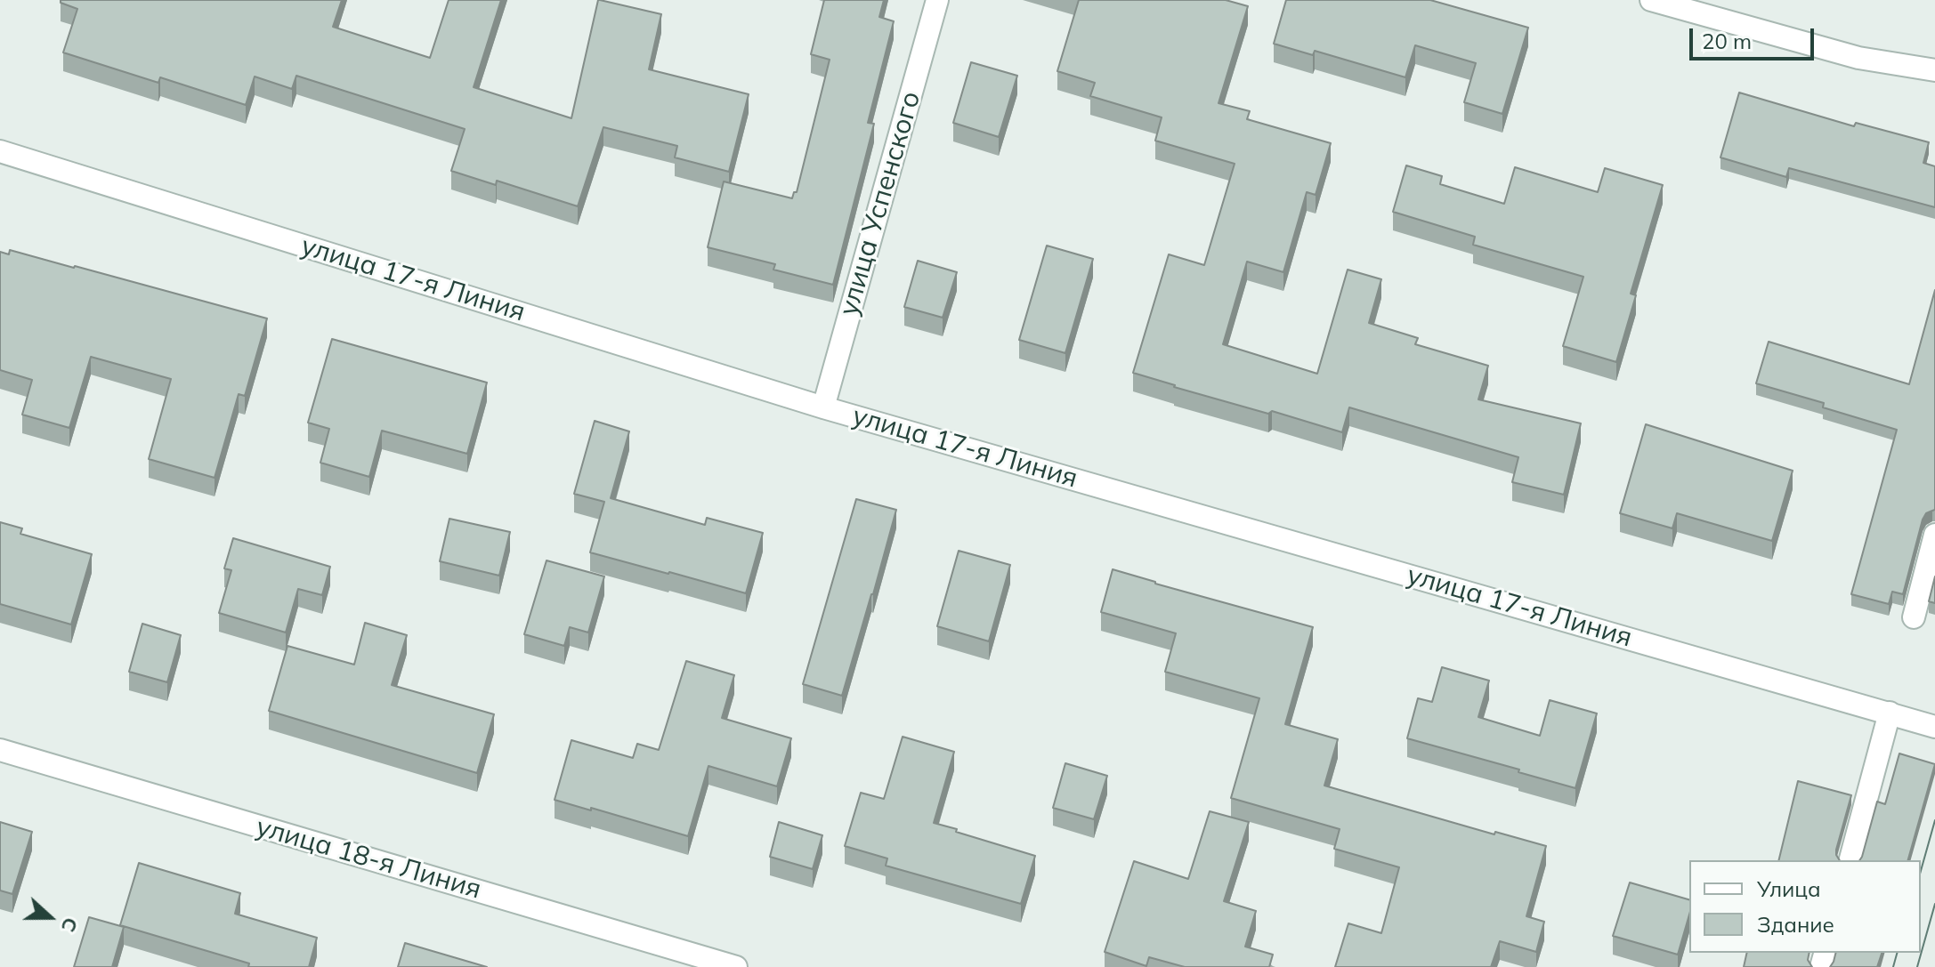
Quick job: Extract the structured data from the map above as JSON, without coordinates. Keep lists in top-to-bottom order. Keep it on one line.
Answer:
{"streets":{"street":["улица Успенского","улица 17-я Линия","улица 18-я Линия"]},"crossings":[["улица Успенского","улица 17-я Линия"]],"legend":["Улица","Здание"],"scale_bar":"20 m","north":"right"}
